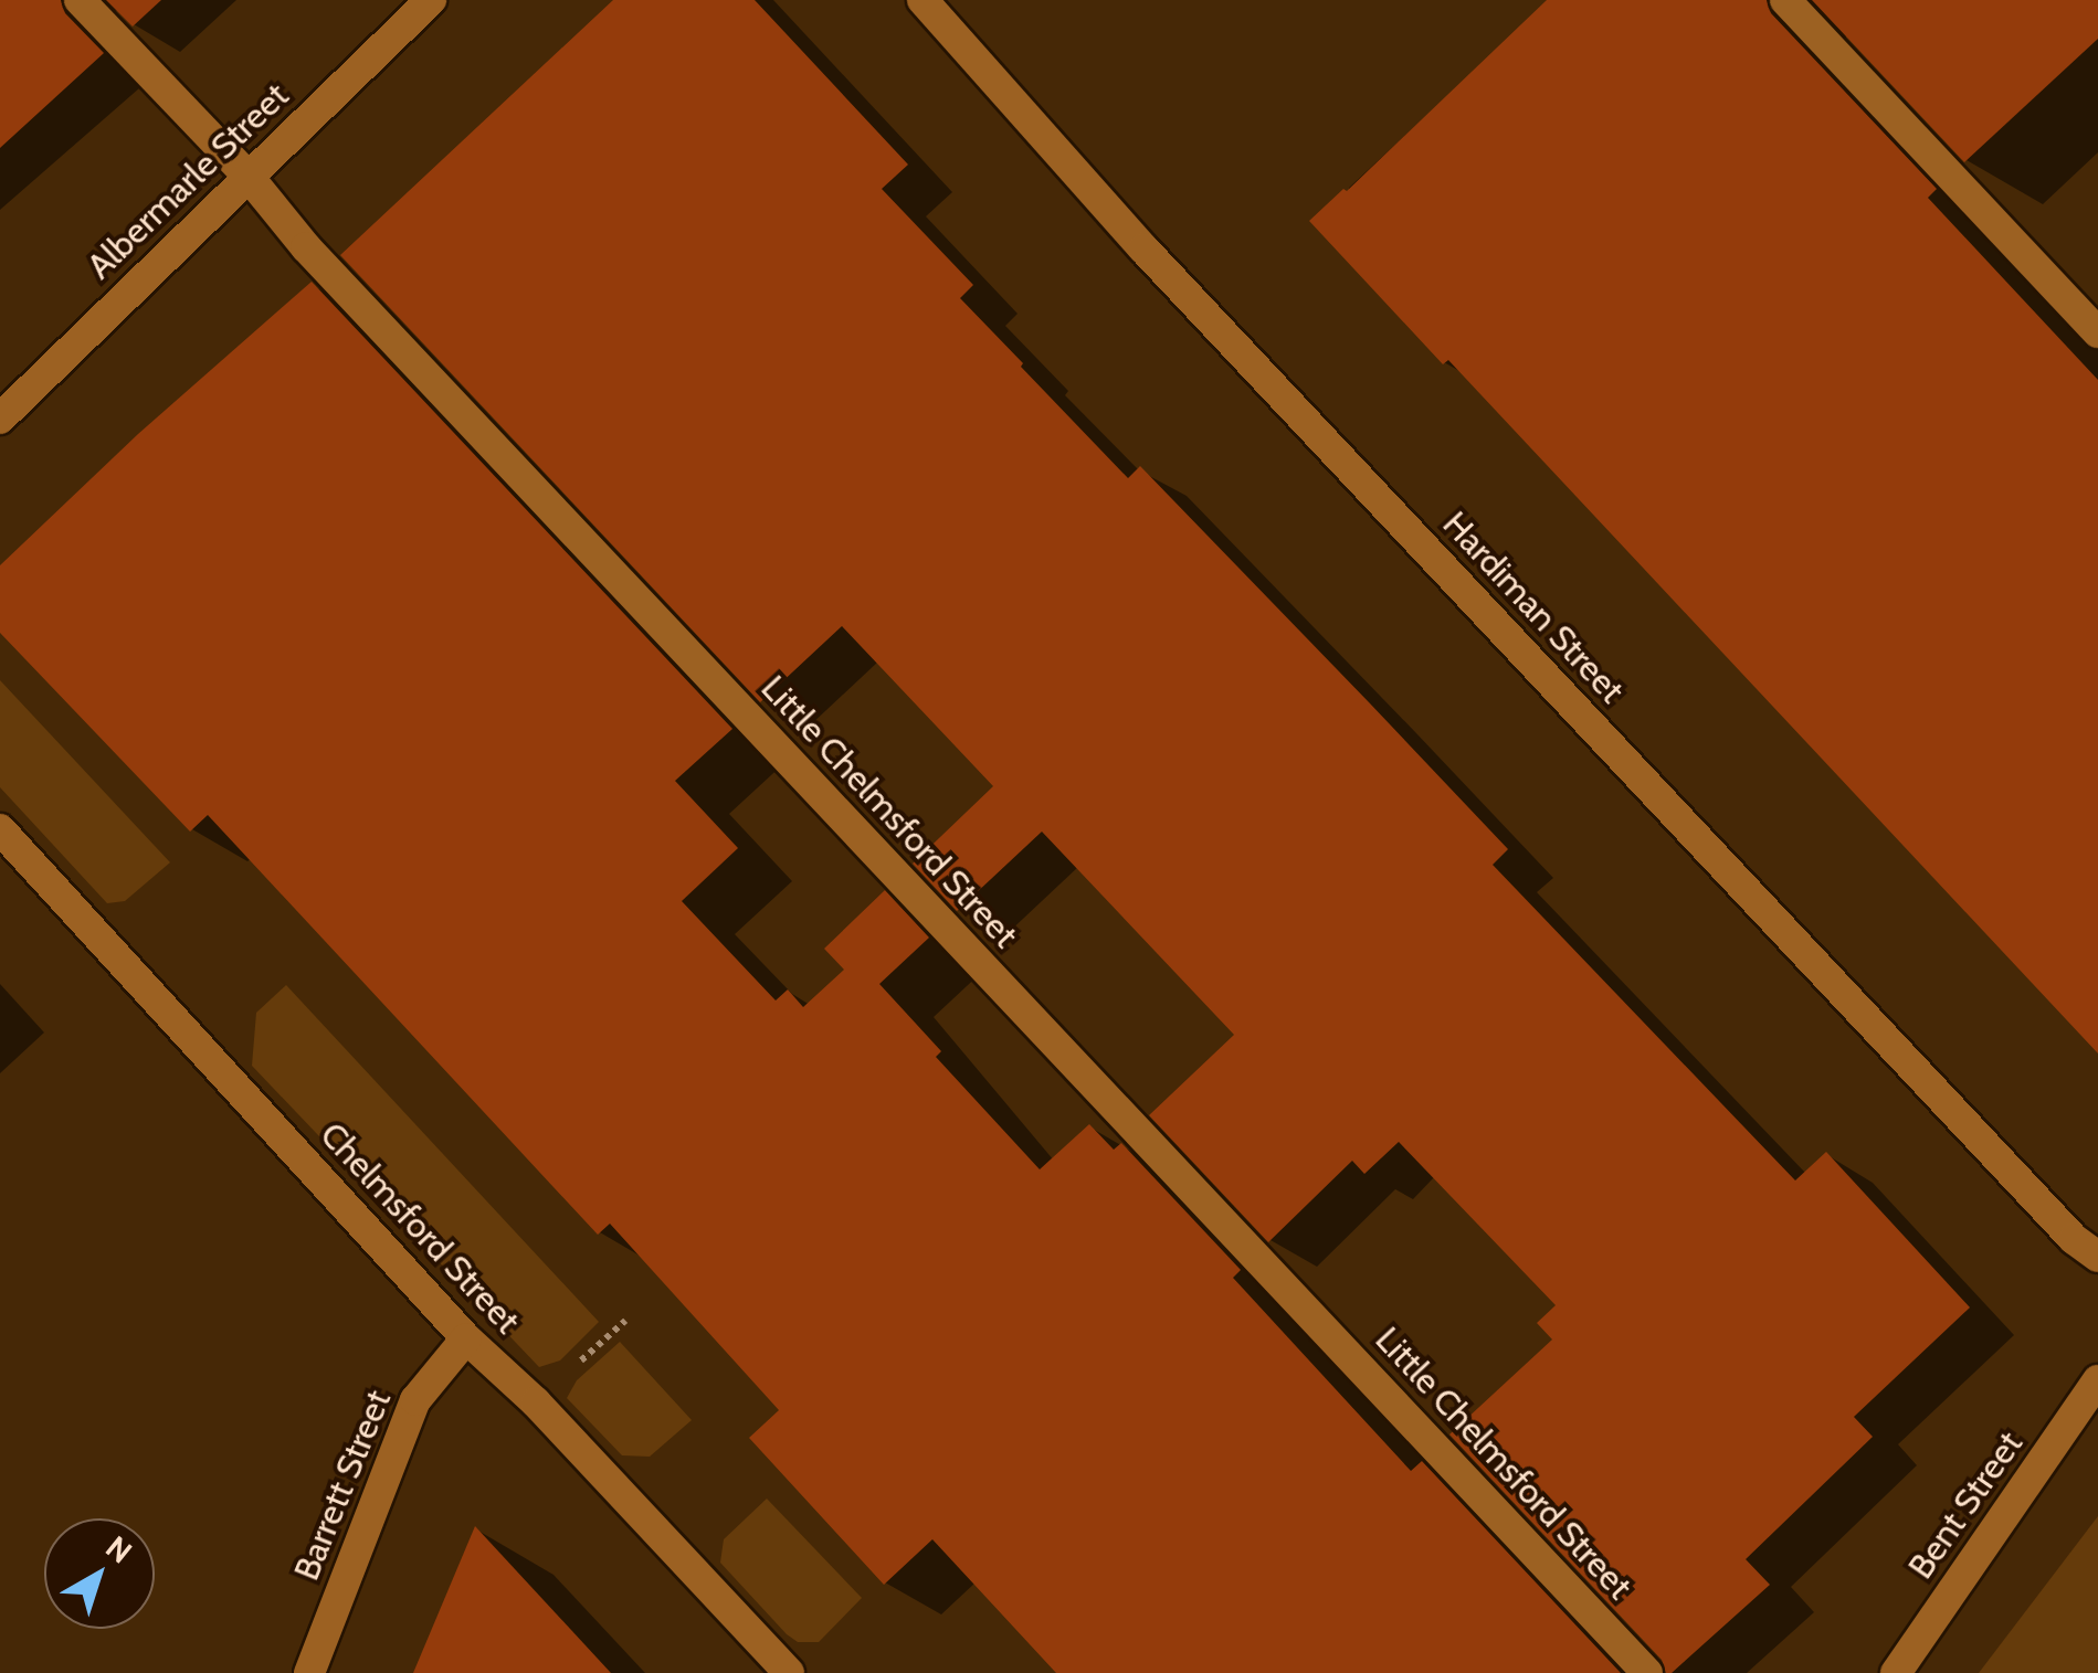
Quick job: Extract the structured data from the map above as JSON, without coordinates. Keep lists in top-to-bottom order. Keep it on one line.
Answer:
{"streets":{"street":["Albermarle Street","Hardiman Street","Little Chelmsford Street","Chelmsford Street","Barrett Street","Bent Street"]},"crossings":[["Albermarle Street","Little Chelmsford Street"],["Chelmsford Street","Barrett Street"]],"north":"top right"}
